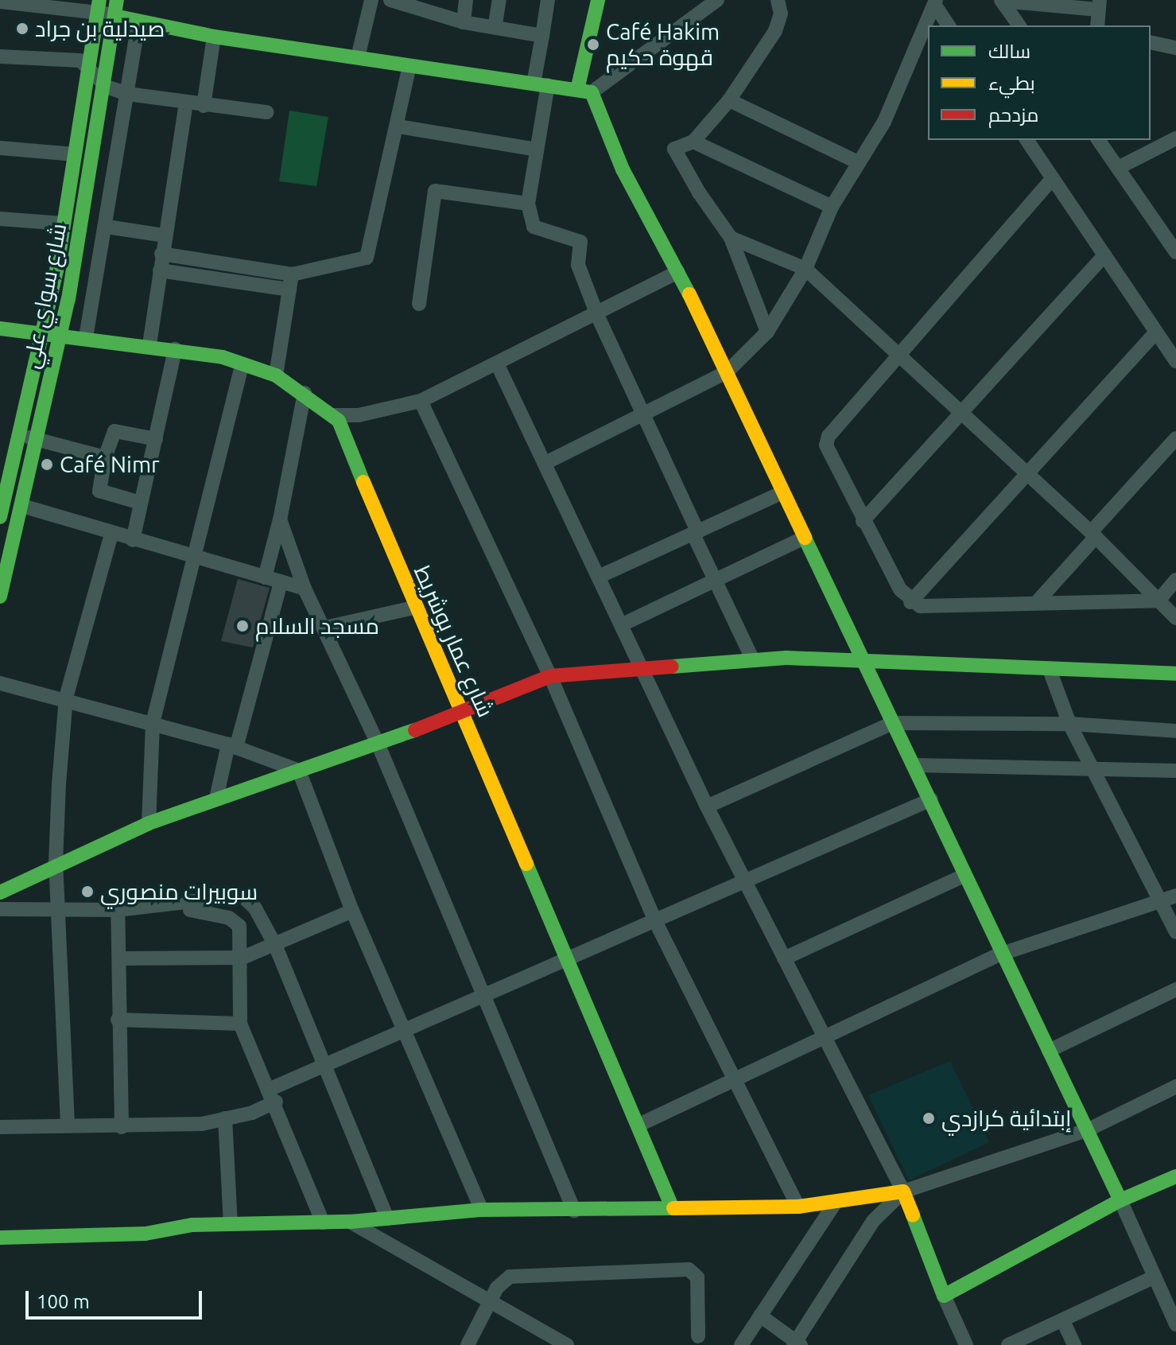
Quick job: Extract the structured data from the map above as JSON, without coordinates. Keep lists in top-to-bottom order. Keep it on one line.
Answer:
{"streets":{"street":["شارع سواي علي","شارع عمار بوشريط"]},"crossings":[["شارع سواي علي","شارع عمار بوشريط"]],"places":["صيدلية بن جراد","Café Hakim قهوة حكيم","Café Nimr","مسجد السلام","سوبيرات منصوري","إبتدائية كرازدي"],"legend":["سالك","بطيء","مزدحم"],"scale_bar":"100 m"}
